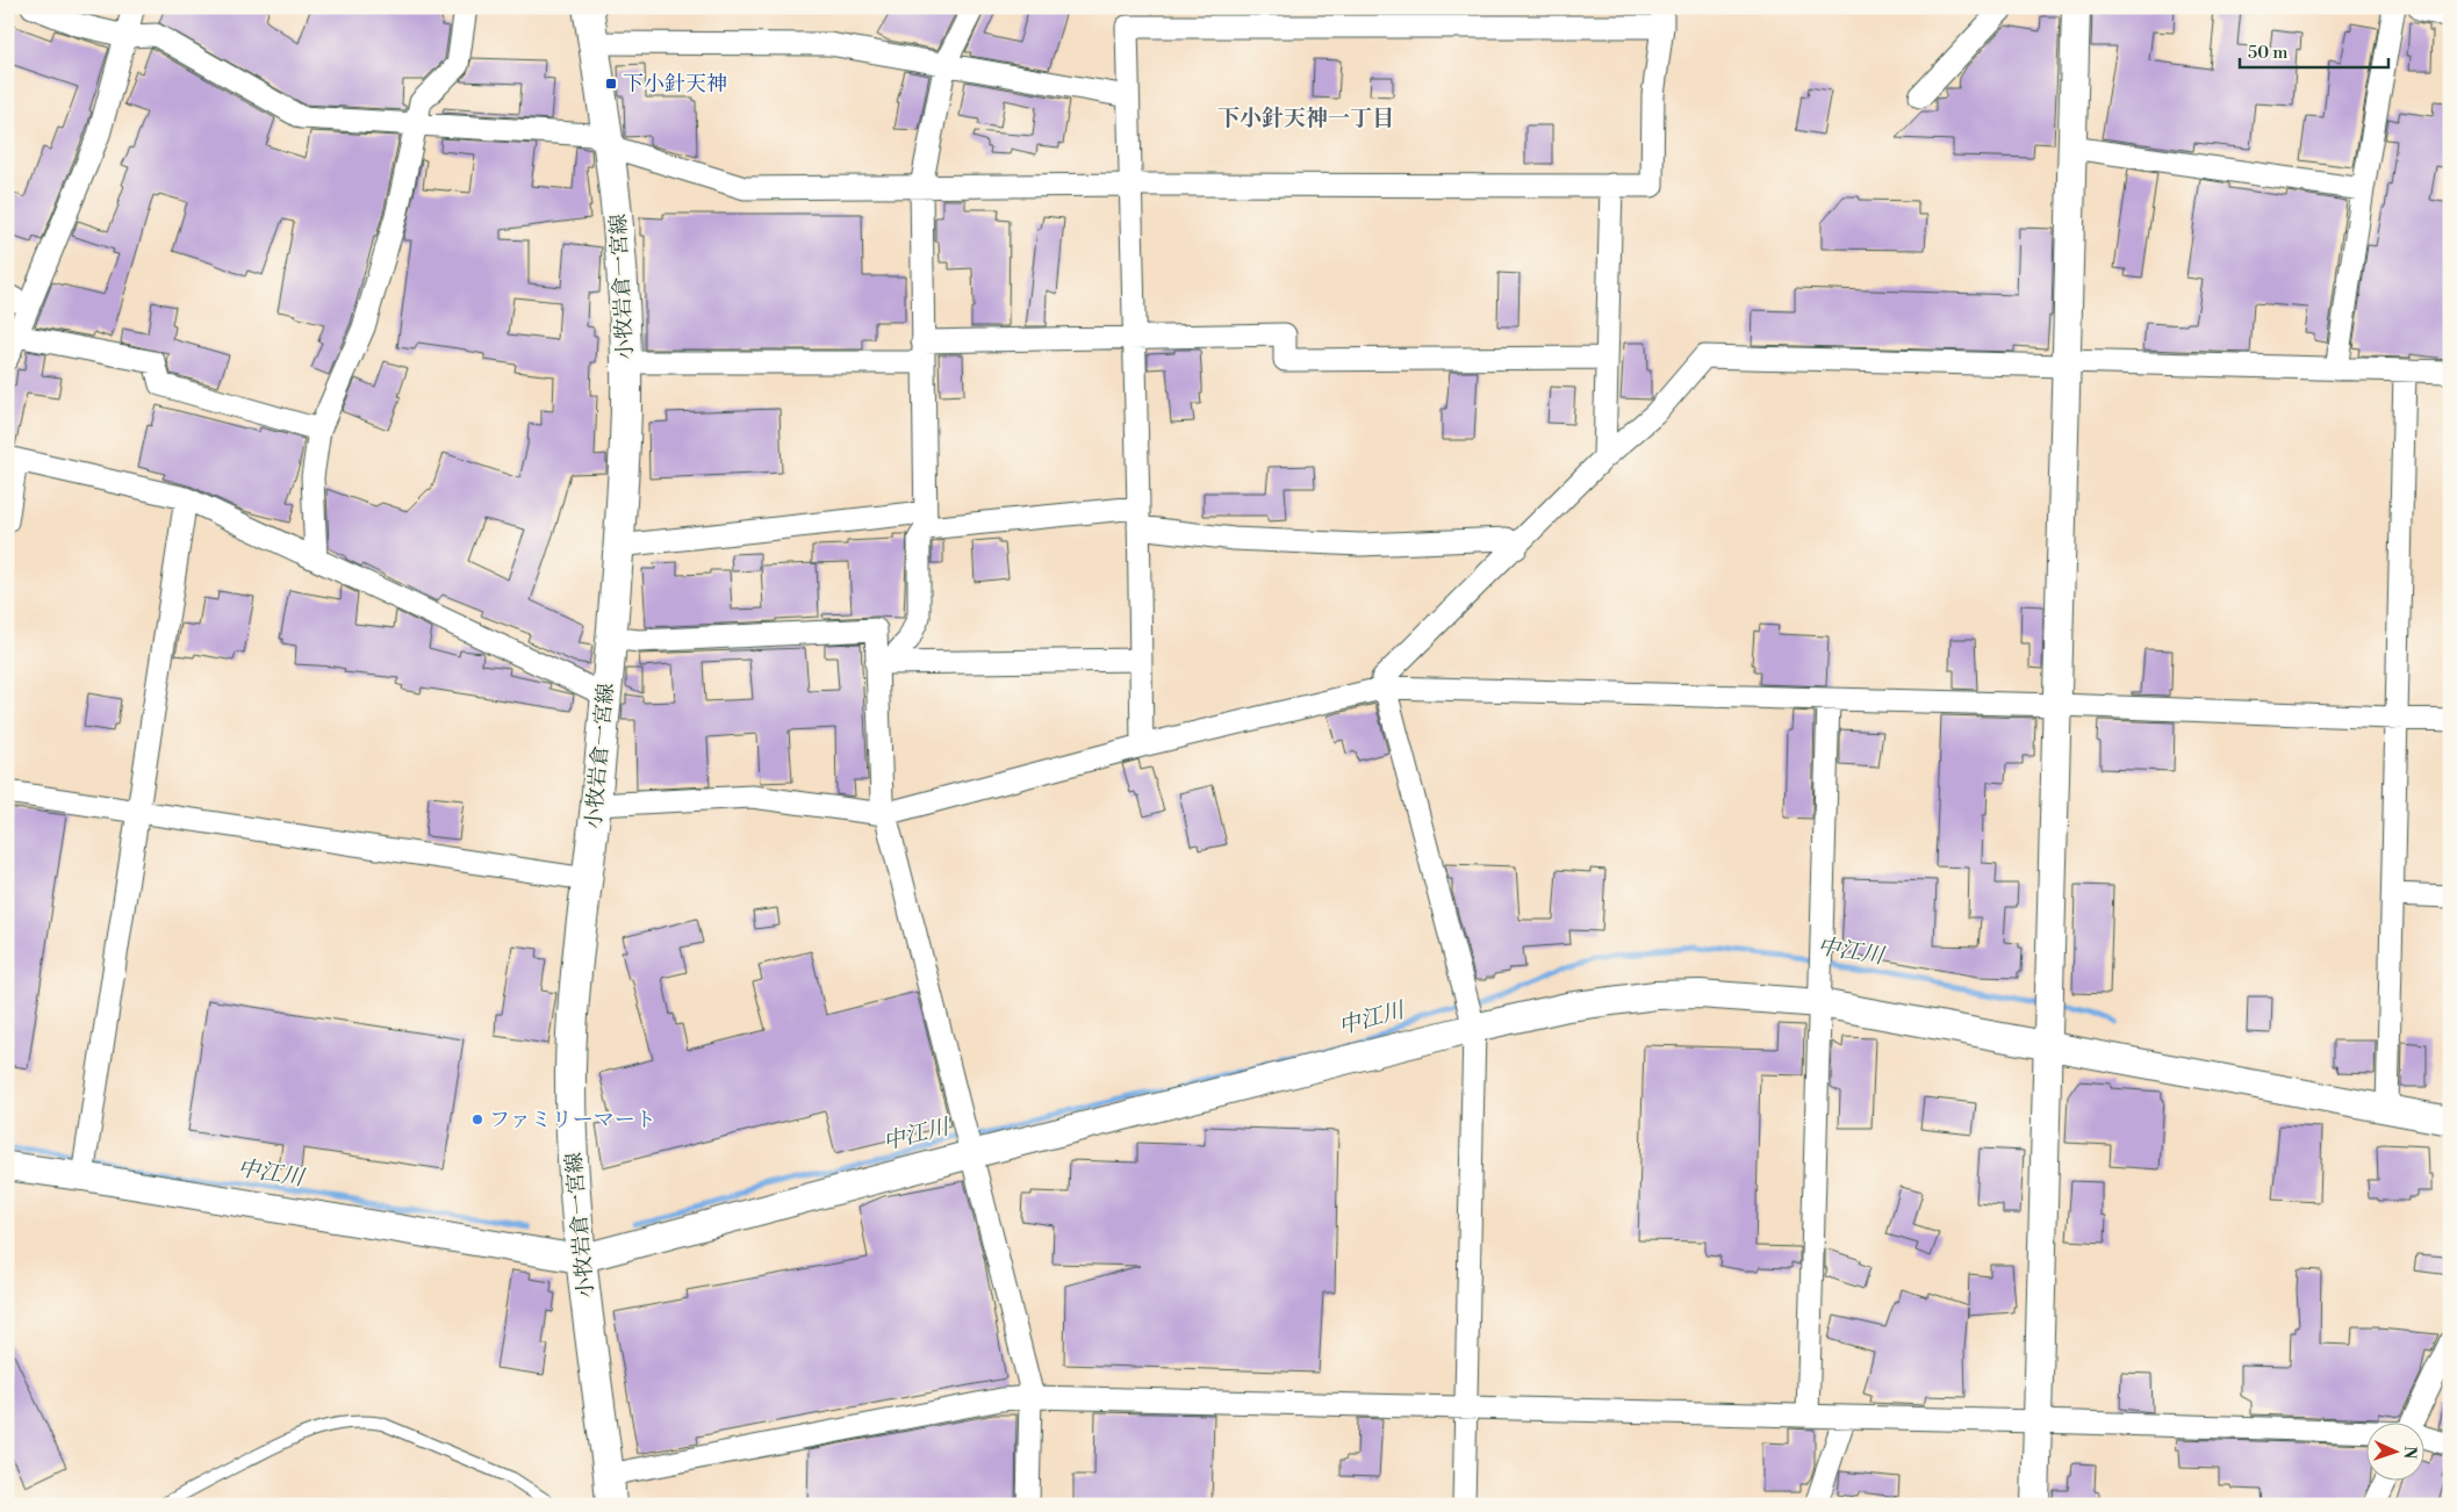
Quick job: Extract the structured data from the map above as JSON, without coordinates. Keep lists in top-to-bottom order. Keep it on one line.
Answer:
{"streets":{"main road":["小牧岩倉一宮線"]},"districts":["下小針天神一丁目"],"water":["中江川"],"places":{"transit":["下小針天神"],"other":["ファミリーマート"]},"scale_bar":"50 m","north":"right"}
